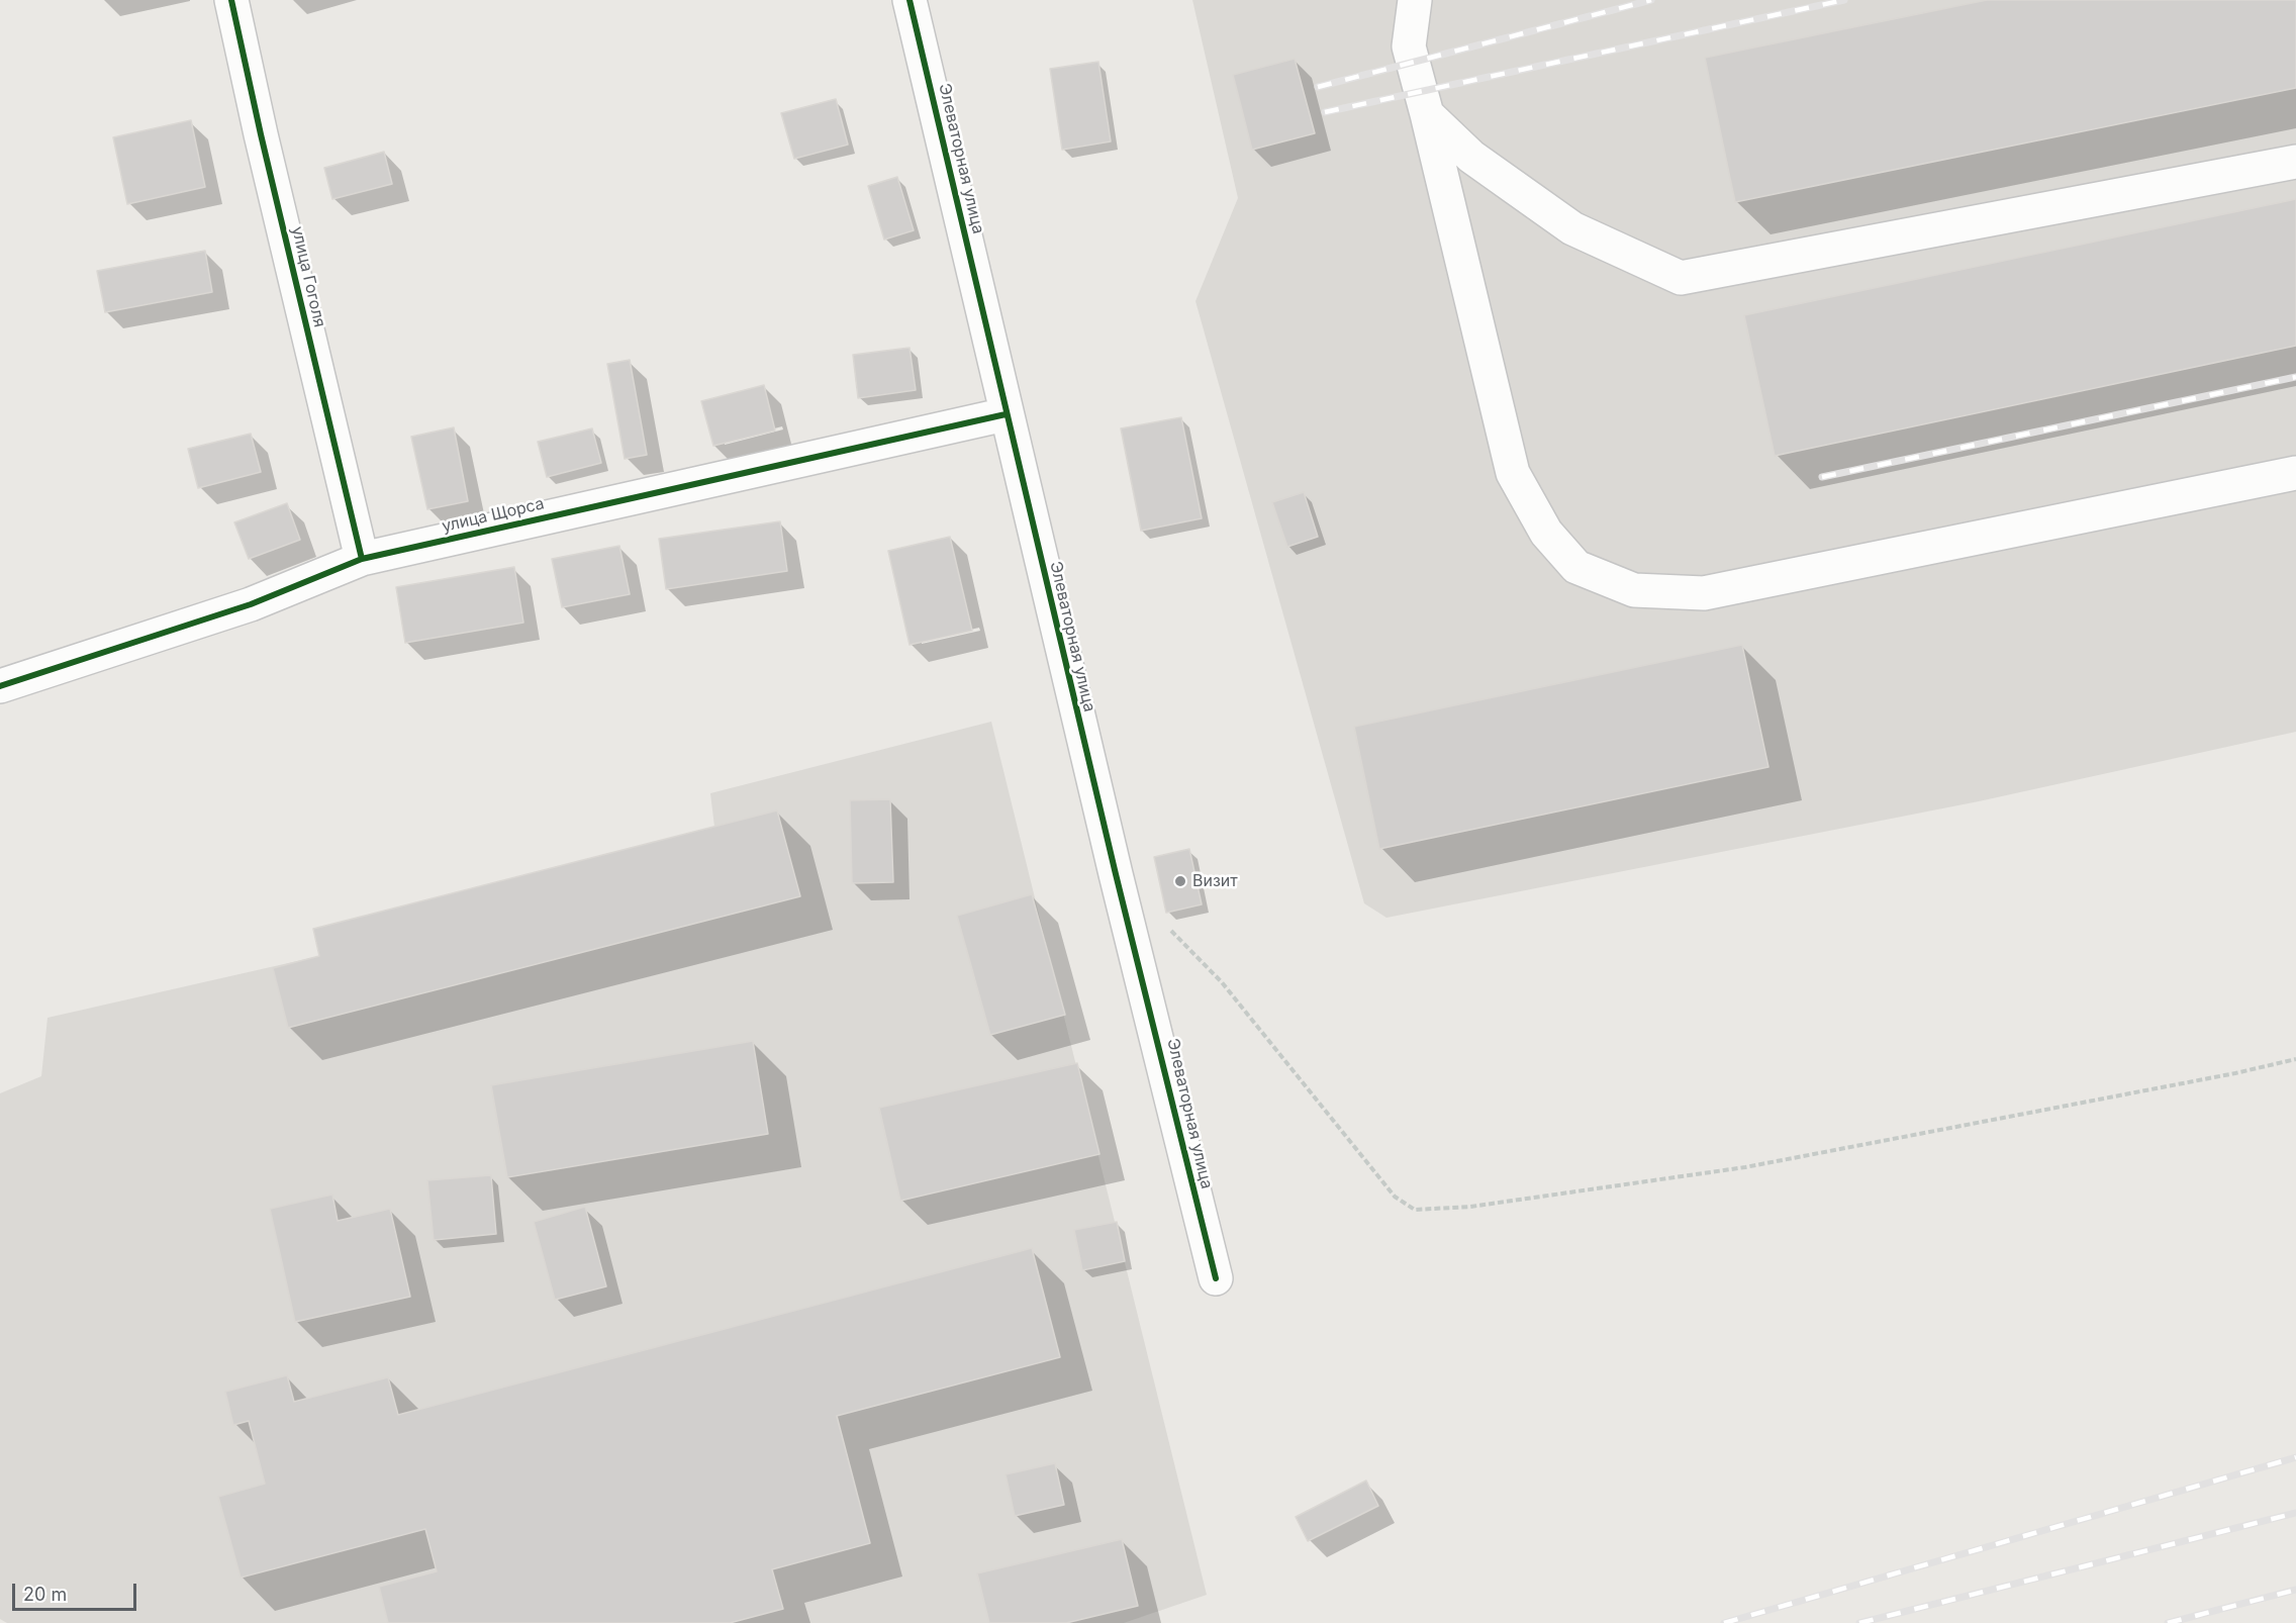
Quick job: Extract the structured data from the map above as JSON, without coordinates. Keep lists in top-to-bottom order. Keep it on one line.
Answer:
{"streets":{"street":["Элеваторная улица","улица Гоголя","улица Щорса"]},"crossings":[["Элеваторная улица","улица Щорса"],["улица Гоголя","улица Щорса"]],"places":["Визит"],"scale_bar":"20 m"}
